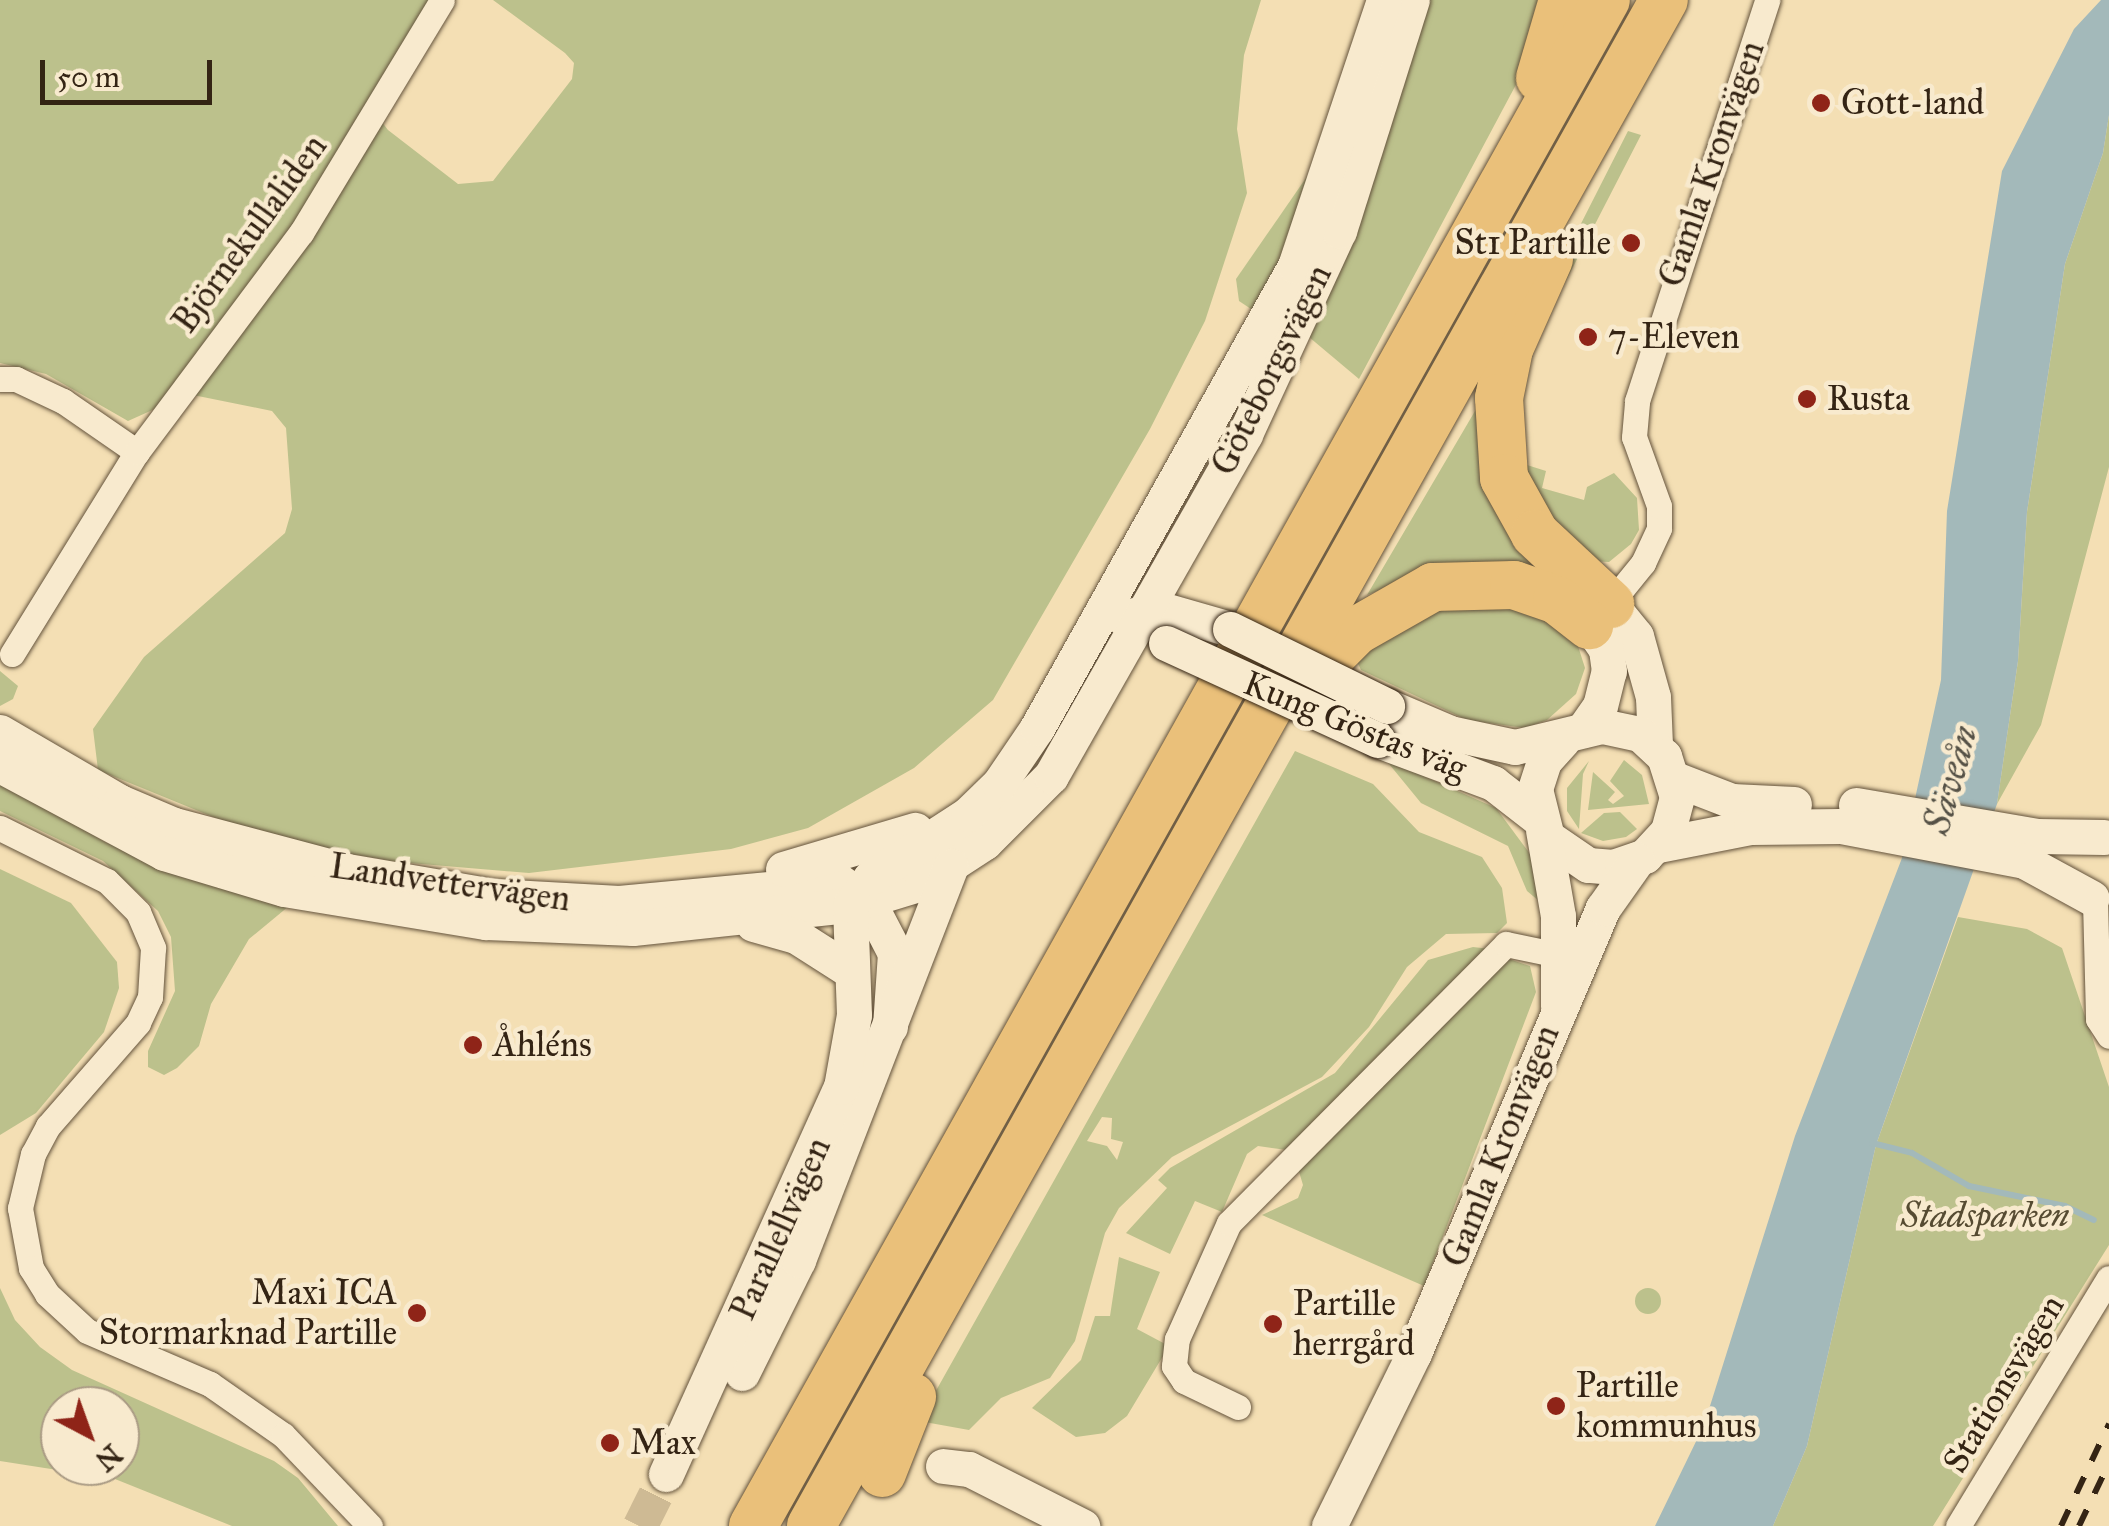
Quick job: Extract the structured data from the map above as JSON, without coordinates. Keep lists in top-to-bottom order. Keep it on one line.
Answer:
{"streets":{"street":["Gamla Kronvägen","Björnekullaliden","Göteborgsvägen","Kung Göstas väg","Landvettervägen","Parallellvägen","Stationsvägen"]},"crossings":[["Gamla Kronvägen","Kung Göstas väg"],["Göteborgsvägen","Kung Göstas väg"],["Göteborgsvägen","Landvettervägen"],["Landvettervägen","Parallellvägen"]],"water":["Säveån"],"parks":["Stadsparken"],"places":["Gott-land","St1 Partille","7-Eleven","Rusta","Åhléns","Maxi ICA Stormarknad Partille","Partille herrgård","Partille kommunhus","Max"],"scale_bar":"50 m","north":"bottom right"}
